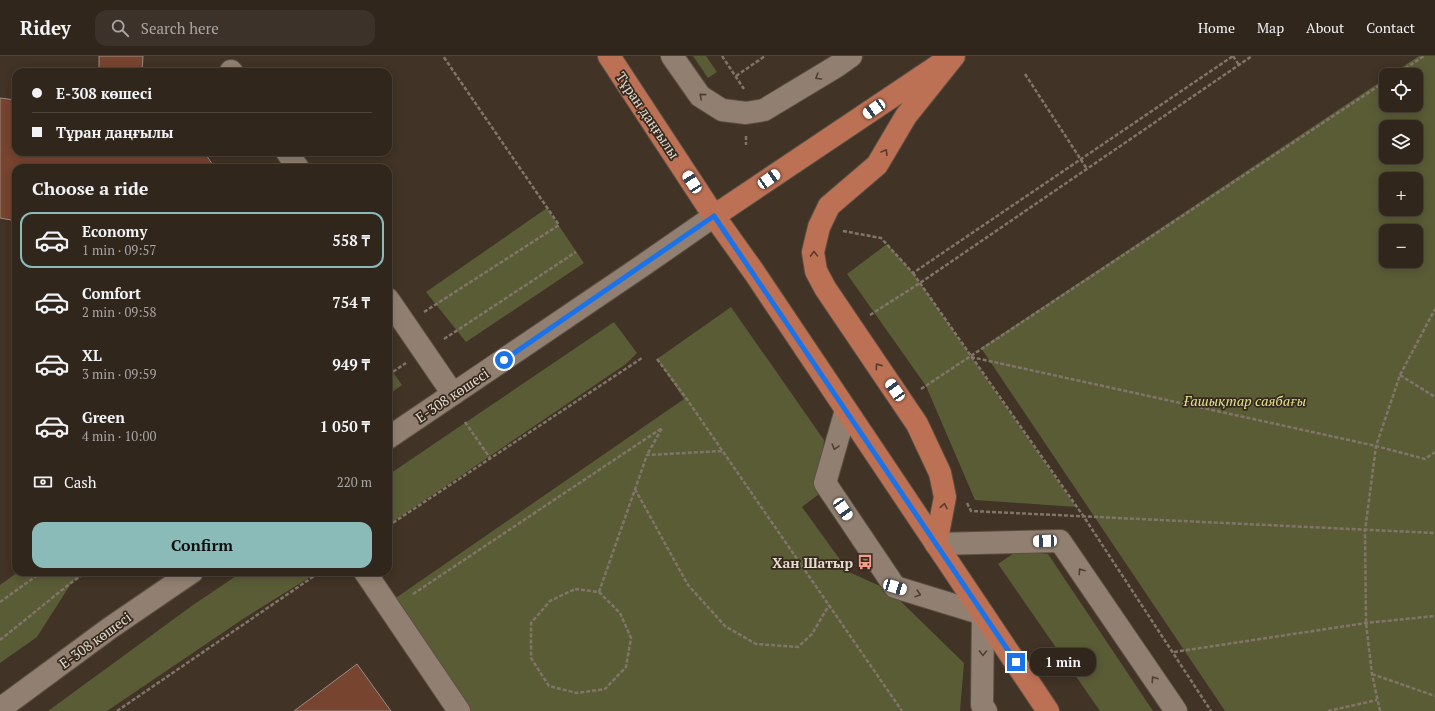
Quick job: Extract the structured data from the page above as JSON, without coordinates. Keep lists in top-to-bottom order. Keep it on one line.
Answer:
{"streets":{"main road":["Тұран даңғылы"],"street":["Е-308 көшесі"]},"crossings":[["Тұран даңғылы","Е-308 көшесі"]],"parks":["Ғашықтар саябағы"],"places":{"bus stop":["Хан Шатыр"]},"page":{"header":"Ridey","search":"Search here","nav":["Home","Map","About","Contact"],"map_buttons":["+","−"],"banner":["Е-308 көшесі","Тұран даңғылы"],"heading":"Choose a ride","list":[{"name":"Economy","note":"1 min · 09:57","value":"558 ₸"},{"name":"Comfort","note":"2 min · 09:58","value":"754 ₸"},{"name":"XL","note":"3 min · 09:59","value":"949 ₸"},{"name":"Green","note":"4 min · 10:00","value":"1 050 ₸"}],"pay":["Cash","220 m"],"buttons":"Confirm","bubble":"1 min"}}
